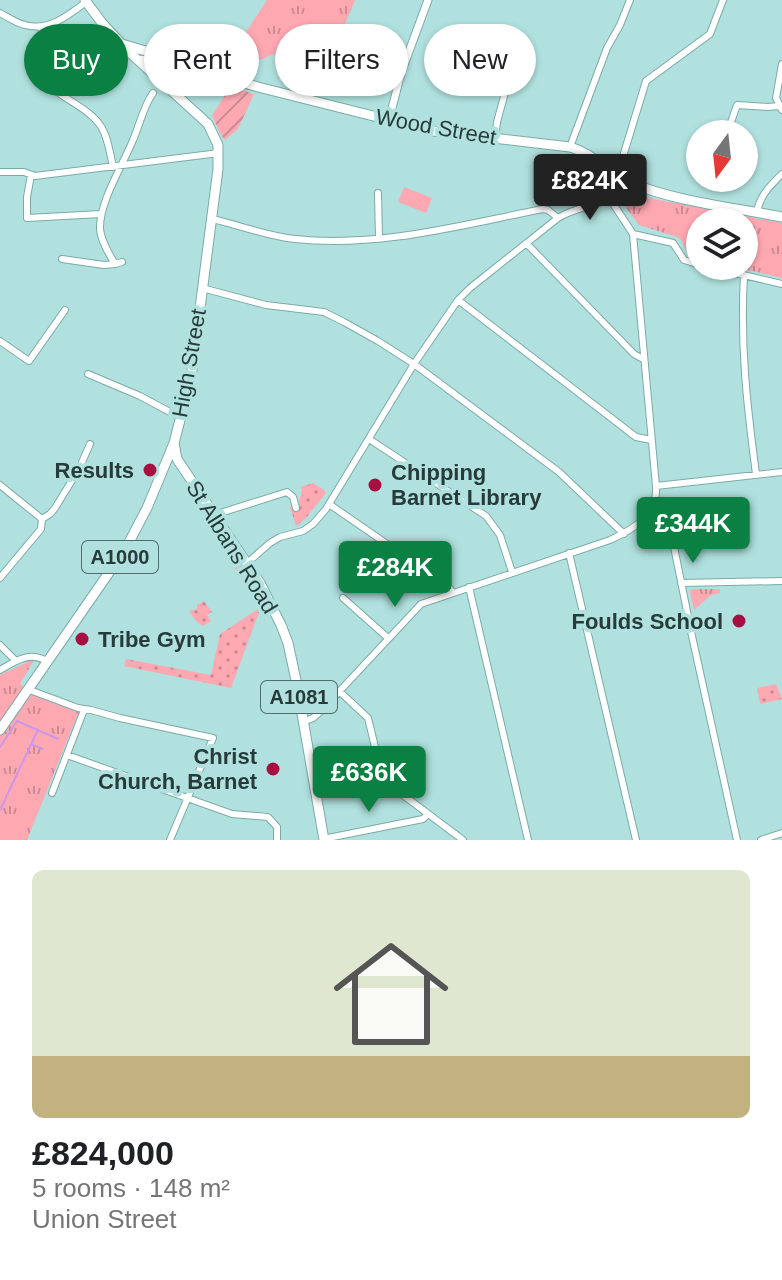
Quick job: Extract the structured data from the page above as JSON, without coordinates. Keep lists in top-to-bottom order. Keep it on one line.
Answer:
{"streets":{"main road":["Wood Street","High Street","St Albans Road","A1000","A1081"]},"crossings":[["High Street","St Albans Road"]],"places":["Results","Chipping Barnet Library","Foulds School","Tribe Gym","Christ Church, Barnet"],"north":"bottom","page":{"chip":["Buy","Rent","Filters","New"],"price":["£824K","£344K","£284K","£636K"],"list":[{"name":"£824,000","note":"5 rooms · 148 m² · Union Street"}]}}
